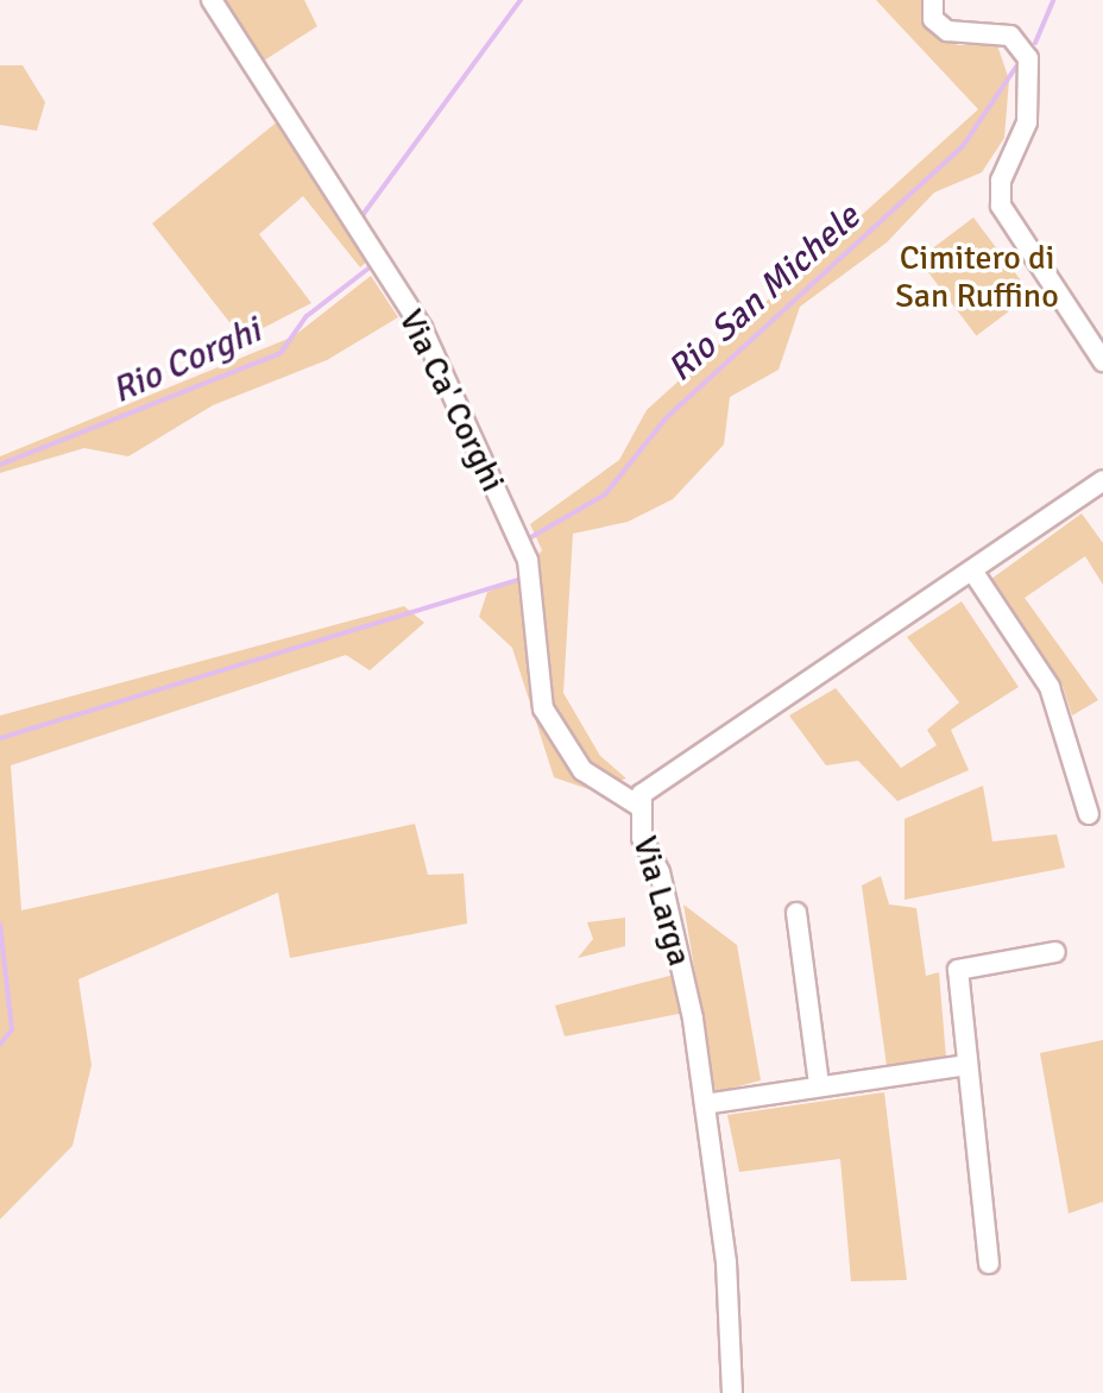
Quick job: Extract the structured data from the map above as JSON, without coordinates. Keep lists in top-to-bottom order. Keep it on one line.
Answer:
{"streets":{"street":["Via Ca' Corghi","Via Larga"]},"crossings":[["Via Ca' Corghi","Via Larga"]],"water":["Rio San Michele","Rio Corghi"],"parks":["Cimitero di San Ruffino"]}
